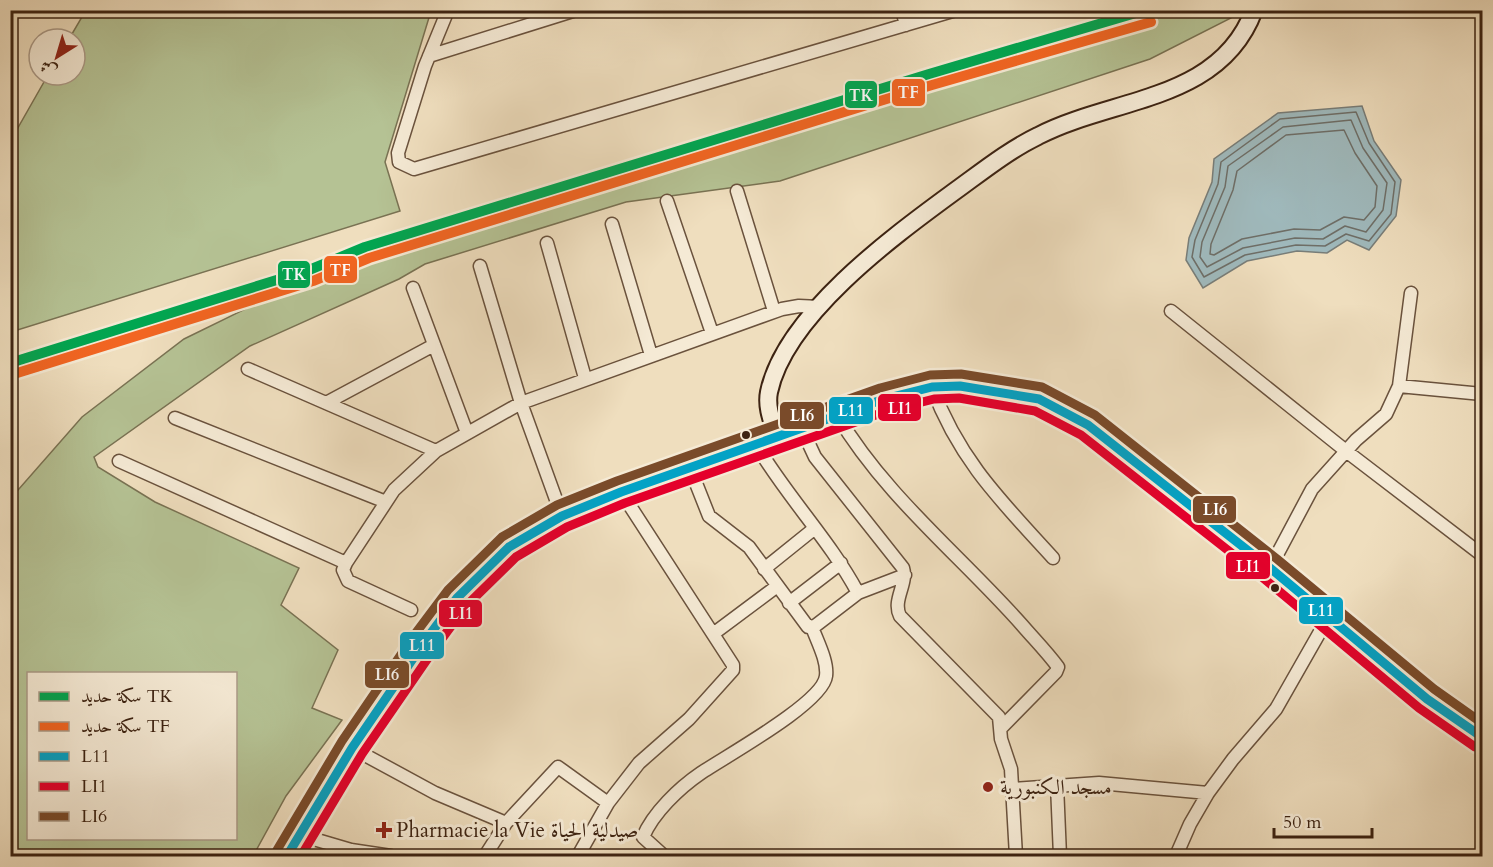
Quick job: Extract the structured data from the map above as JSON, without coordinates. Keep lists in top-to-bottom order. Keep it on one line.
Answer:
{"places":{"other":["مسجد الكنبورية"],"health":["Pharmacie la Vie صيدلية الحياة"]},"lines":["rail line TK","rail line TF","transit line LI6","transit line L11","transit line LI1"],"legend":["سكة حديد TK","سكة حديد TF","L11","LI1","LI6"],"scale_bar":"50 m","north":"bottom left"}
